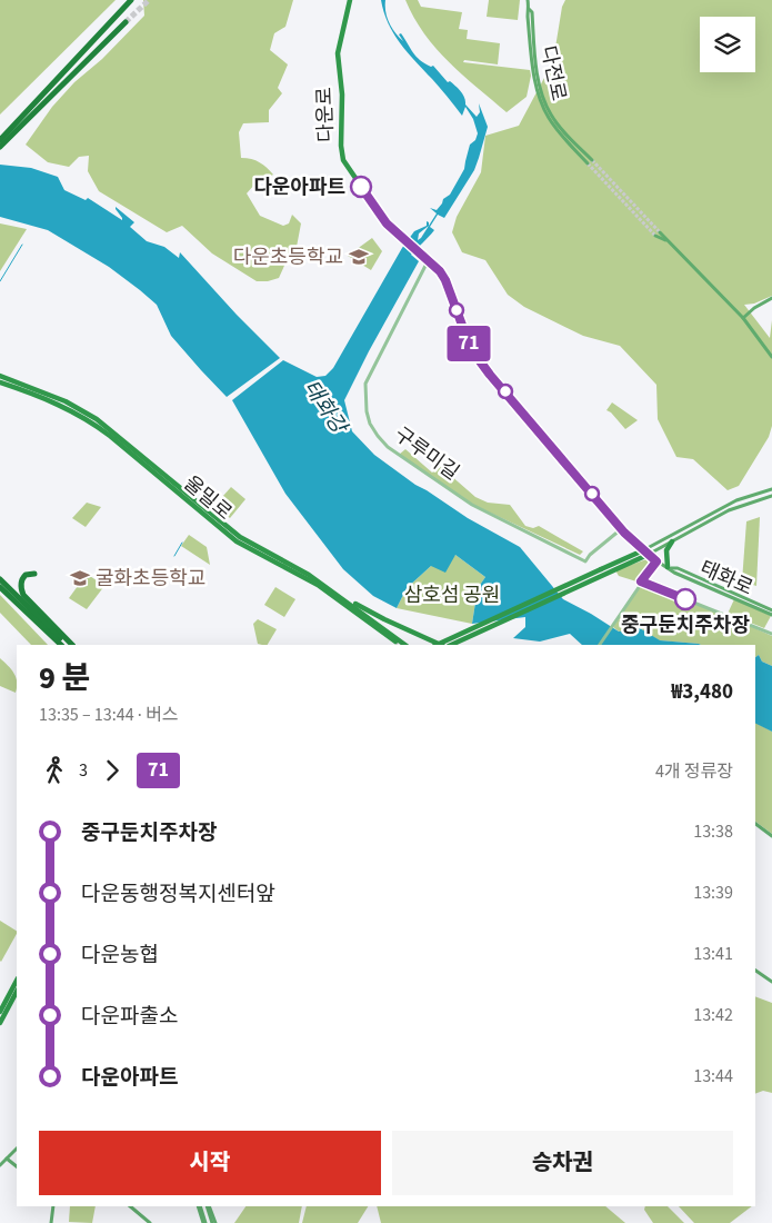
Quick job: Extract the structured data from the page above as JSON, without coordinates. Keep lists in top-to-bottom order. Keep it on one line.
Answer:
{"streets":{"main road":["다전로","다운로","울밀로","태화로"],"street":["구루미길"]},"crossings":[["다운로","구루미길"],["다운로","태화로"]],"water":["태화강"],"parks":["삼호섬 공원"],"places":{"other":["다운아파트","중구둔치주차장"],"school or university":["다운초등학교","굴화초등학교"]},"lines":["bus line 71"],"page":{"on_map":"71","heading":["9 분","13:35 – 13:44 · 버스","₩3,480"],"legs":["3","71","4개 정류장"],"list":[{"name":"중구둔치주차장","value":"13:38"},{"name":"다운동행정복지센터앞","value":"13:39"},{"name":"다운농협","value":"13:41"},{"name":"다운파출소","value":"13:42"},{"name":"다운아파트","value":"13:44"}],"buttons":["시작","승차권"]}}
